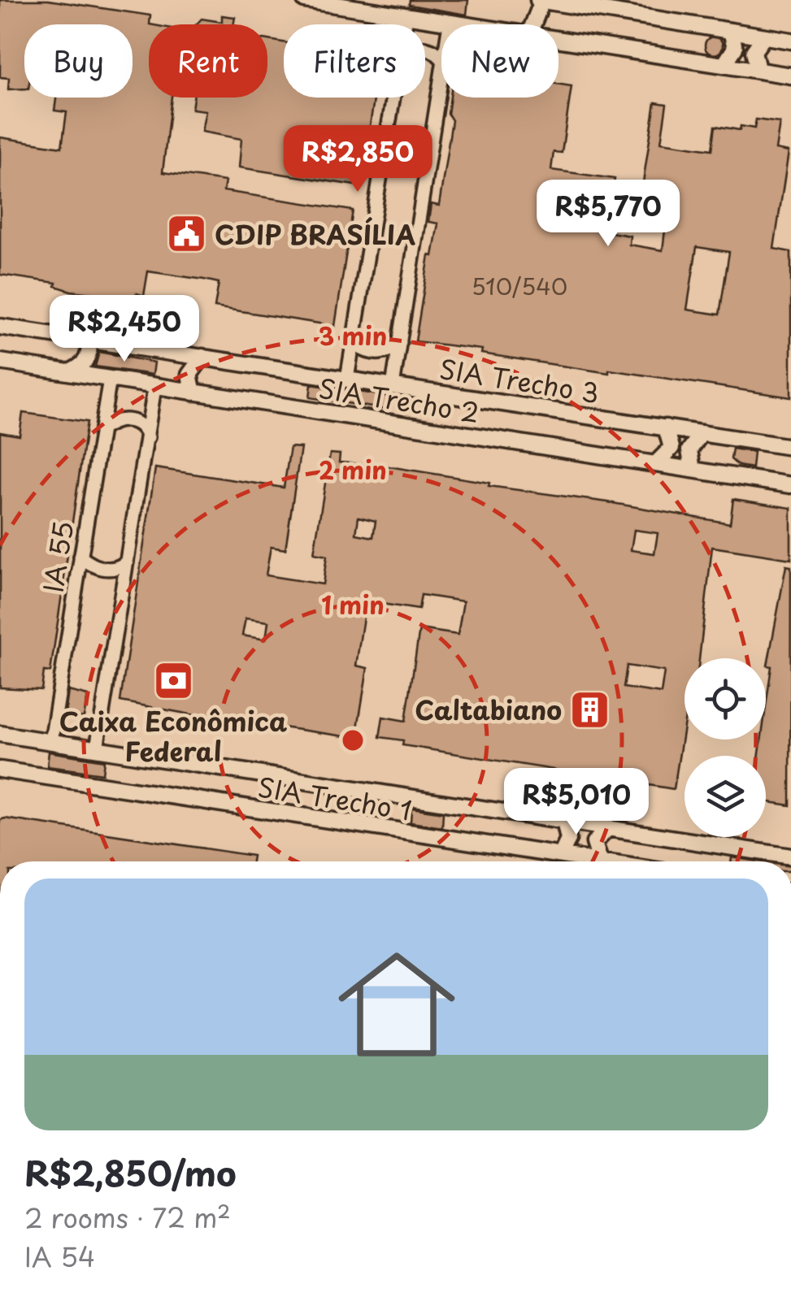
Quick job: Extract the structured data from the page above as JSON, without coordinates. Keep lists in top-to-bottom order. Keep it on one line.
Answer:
{"streets":{"main road":["SIA Trecho 3","SIA Trecho 2","SIA Trecho 1"],"street":["IA 55"]},"crossings":[["SIA Trecho 2","IA 55"]],"places":{"public building":["CDIP BRASÍLIA"],"bank":["Caixa Econômica Federal"],"building":["Caltabiano"]},"house_numbers":["510/540"],"page":{"chip":["Buy","Rent","Filters","New"],"price":["R$2,850","R$5,770","R$2,450","R$5,010"],"list":[{"name":"R$2,850/mo","note":"2 rooms · 72 m² · IA 54"}]},"rings":["3 min","2 min","1 min"]}
